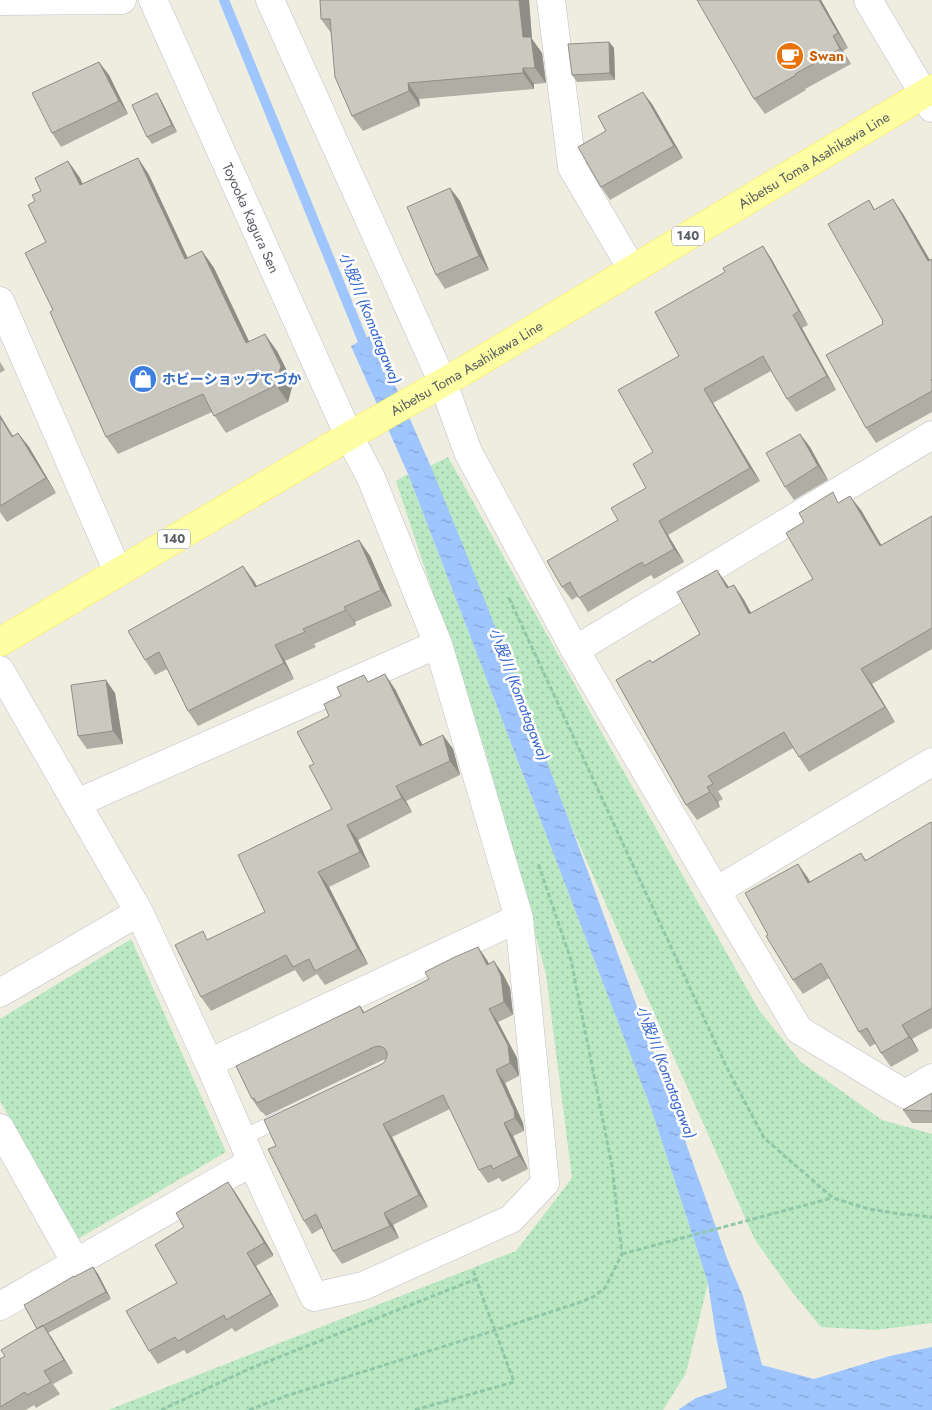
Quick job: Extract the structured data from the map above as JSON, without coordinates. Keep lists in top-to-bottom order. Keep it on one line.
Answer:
{"streets":{"main road":["Aibetsu Toma Asahikawa Line","140"],"street":["Toyooka Kagura Sen"]},"crossings":[["Aibetsu Toma Asahikawa Line","Toyooka Kagura Sen"]],"water":["小股川 (Komatagawa)"],"places":{"cafe":["Swan"],"shop":["ホビーショップてづか"]}}
